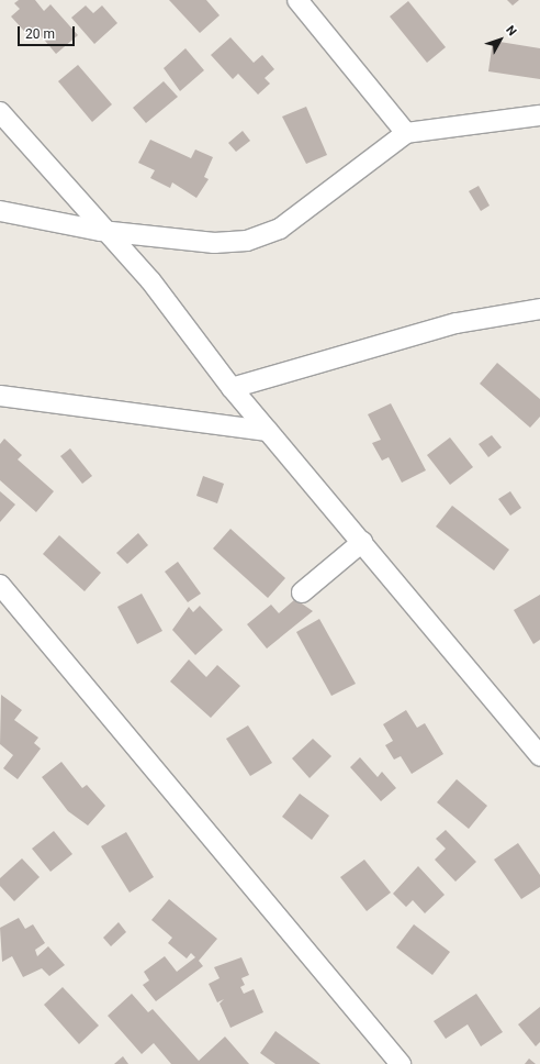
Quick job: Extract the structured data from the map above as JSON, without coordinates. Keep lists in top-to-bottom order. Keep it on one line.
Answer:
{"scale_bar":"20 m","north":"top right"}
